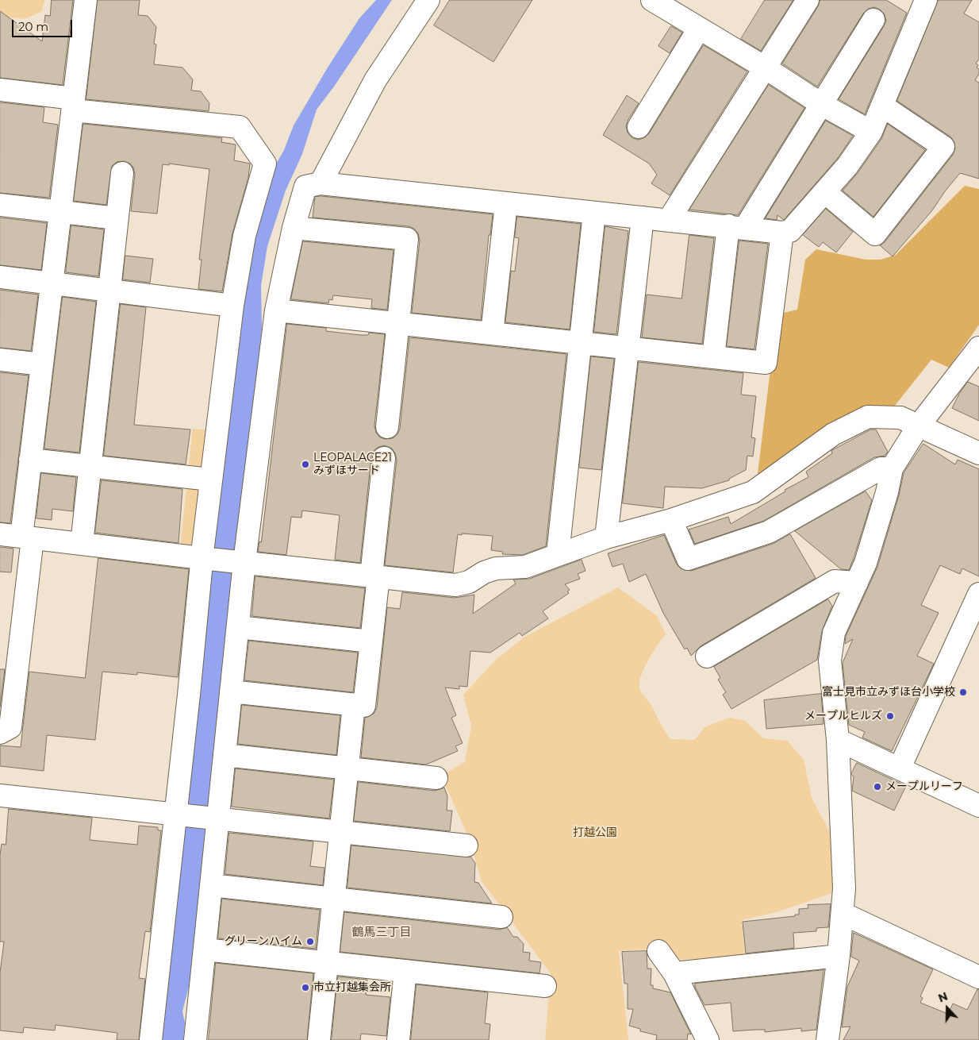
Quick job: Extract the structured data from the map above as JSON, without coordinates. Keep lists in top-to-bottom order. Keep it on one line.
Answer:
{"districts":["鶴馬三丁目"],"parks":["打越公園"],"places":["LEOPALACE21 みずほサード","富士見市立みずほ台小学校","メープルヒルズ","メープルリーフ","グリーンハイム","市立打越集会所"],"scale_bar":"20 m","north":"top"}
